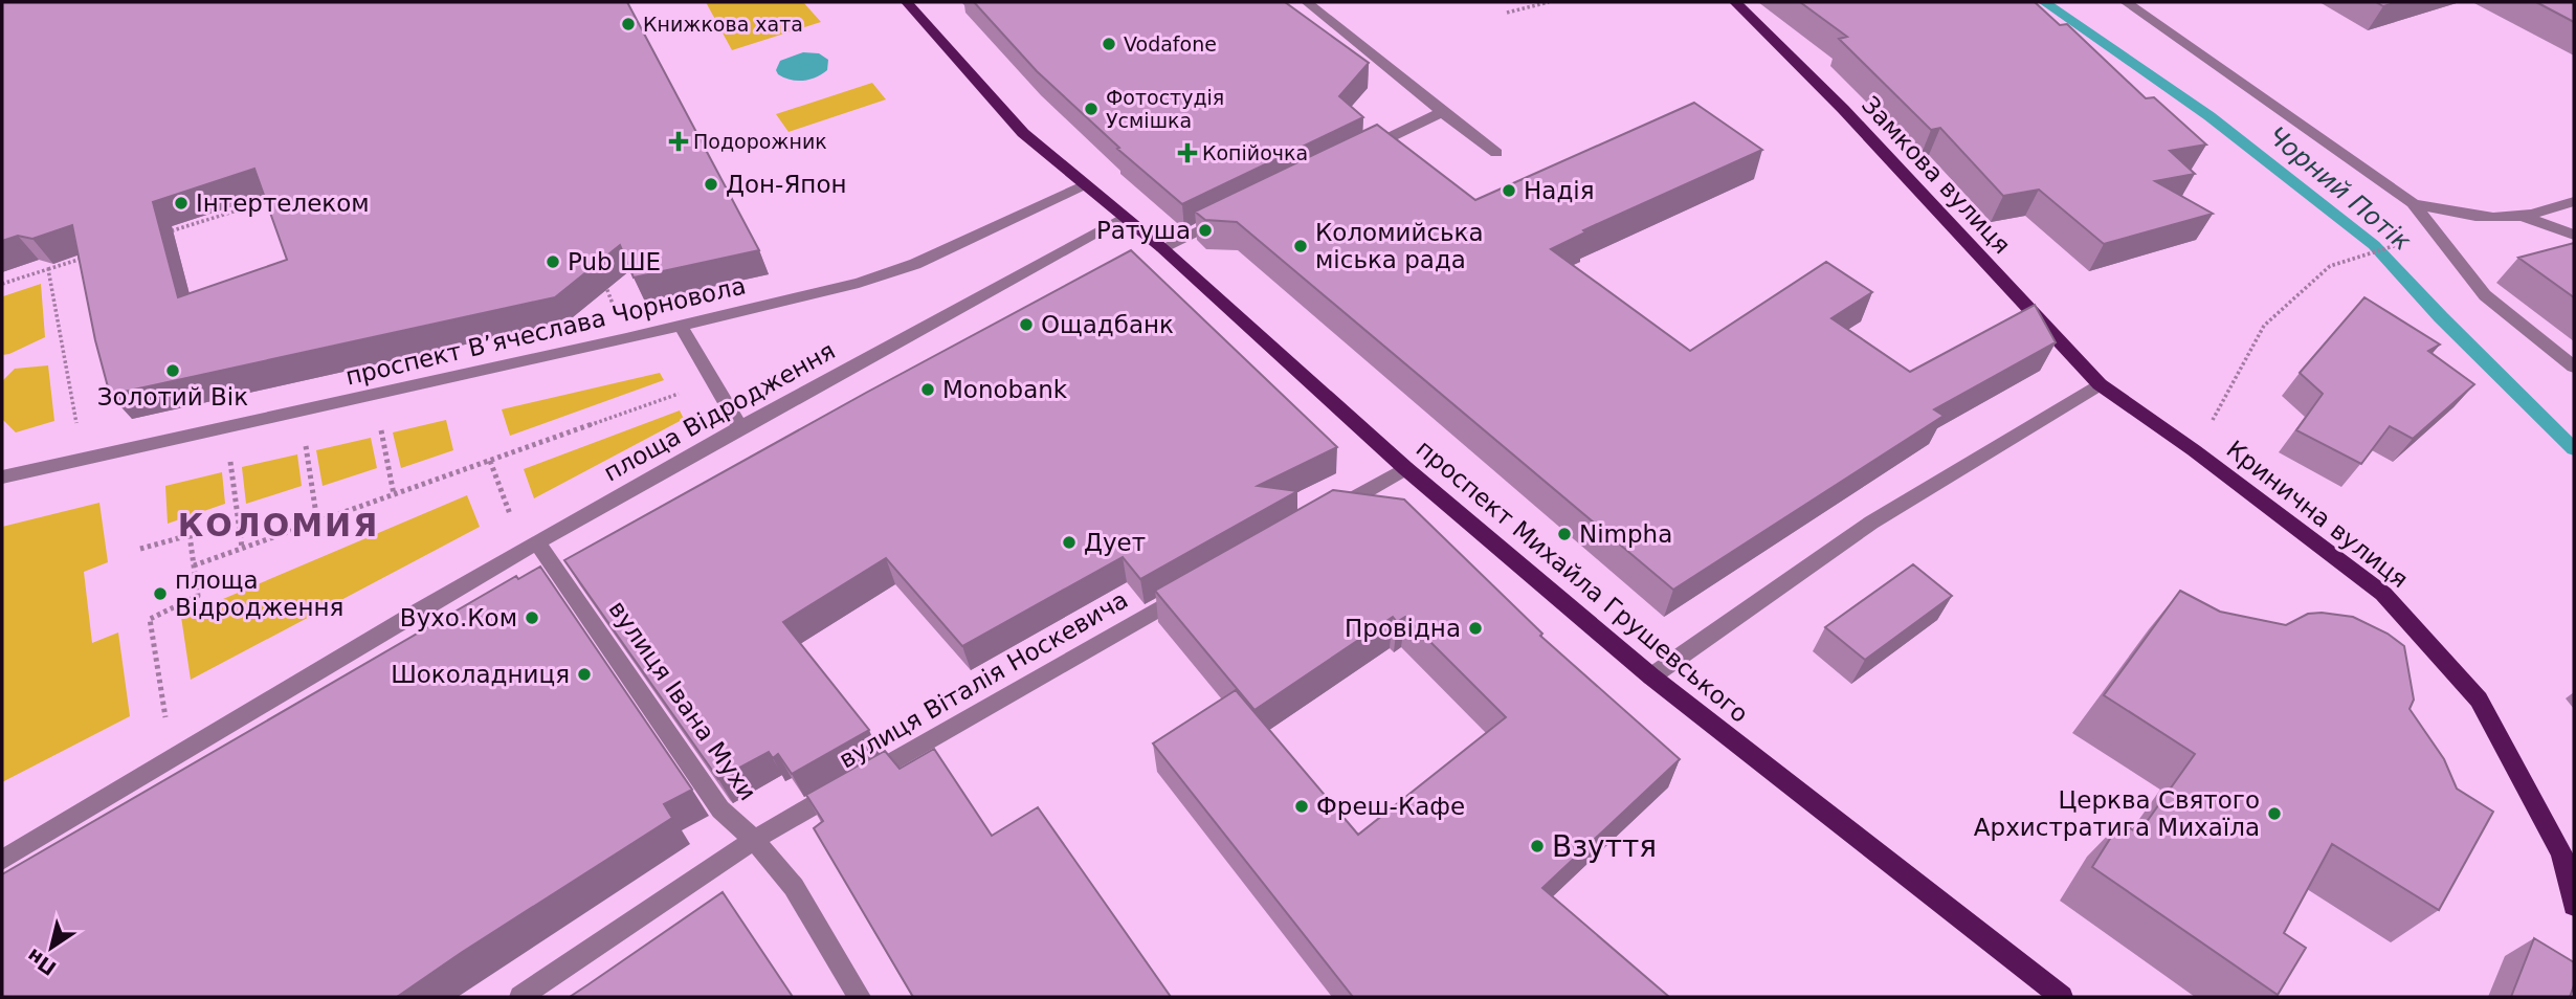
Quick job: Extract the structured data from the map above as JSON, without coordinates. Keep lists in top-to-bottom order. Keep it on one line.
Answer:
{"streets":{"main road":["Замкова вулиця","Кринична вулиця","проспект Михайла Грушевського"],"street":["проспект Вʼячеслава Чорновола","площа Відродження","вулиця Віталія Носкевича","вулиця Івана Мухи"]},"crossings":[["Замкова вулиця","Кринична вулиця"],["проспект Вʼячеслава Чорновола","проспект Михайла Грушевського"],["площа Відродження","проспект Михайла Грушевського"],["площа Відродження","вулиця Івана Мухи"],["вулиця Віталія Носкевича","вулиця Івана Мухи"]],"districts":["КОЛОМИЯ"],"water":["Чорний Потік"],"places":{"other":["Книжкова хата","Vodafone","Фотостудія Усмішка","Дон-Япон","Надія","Інтертелеком","Ратуша","Коломийська міська рада","Pub ШЕ","Ощадбанк","Золотий Вік","Monobank","Nimpha","Дует","площа Відродження","Вухо.Ком","Провідна","Шоколадниця","Фреш-Кафе","Церква Святого Архистратига Михаїла","Взуття"],"health":["Подорожник","Копійочка"]},"north":"bottom left"}
